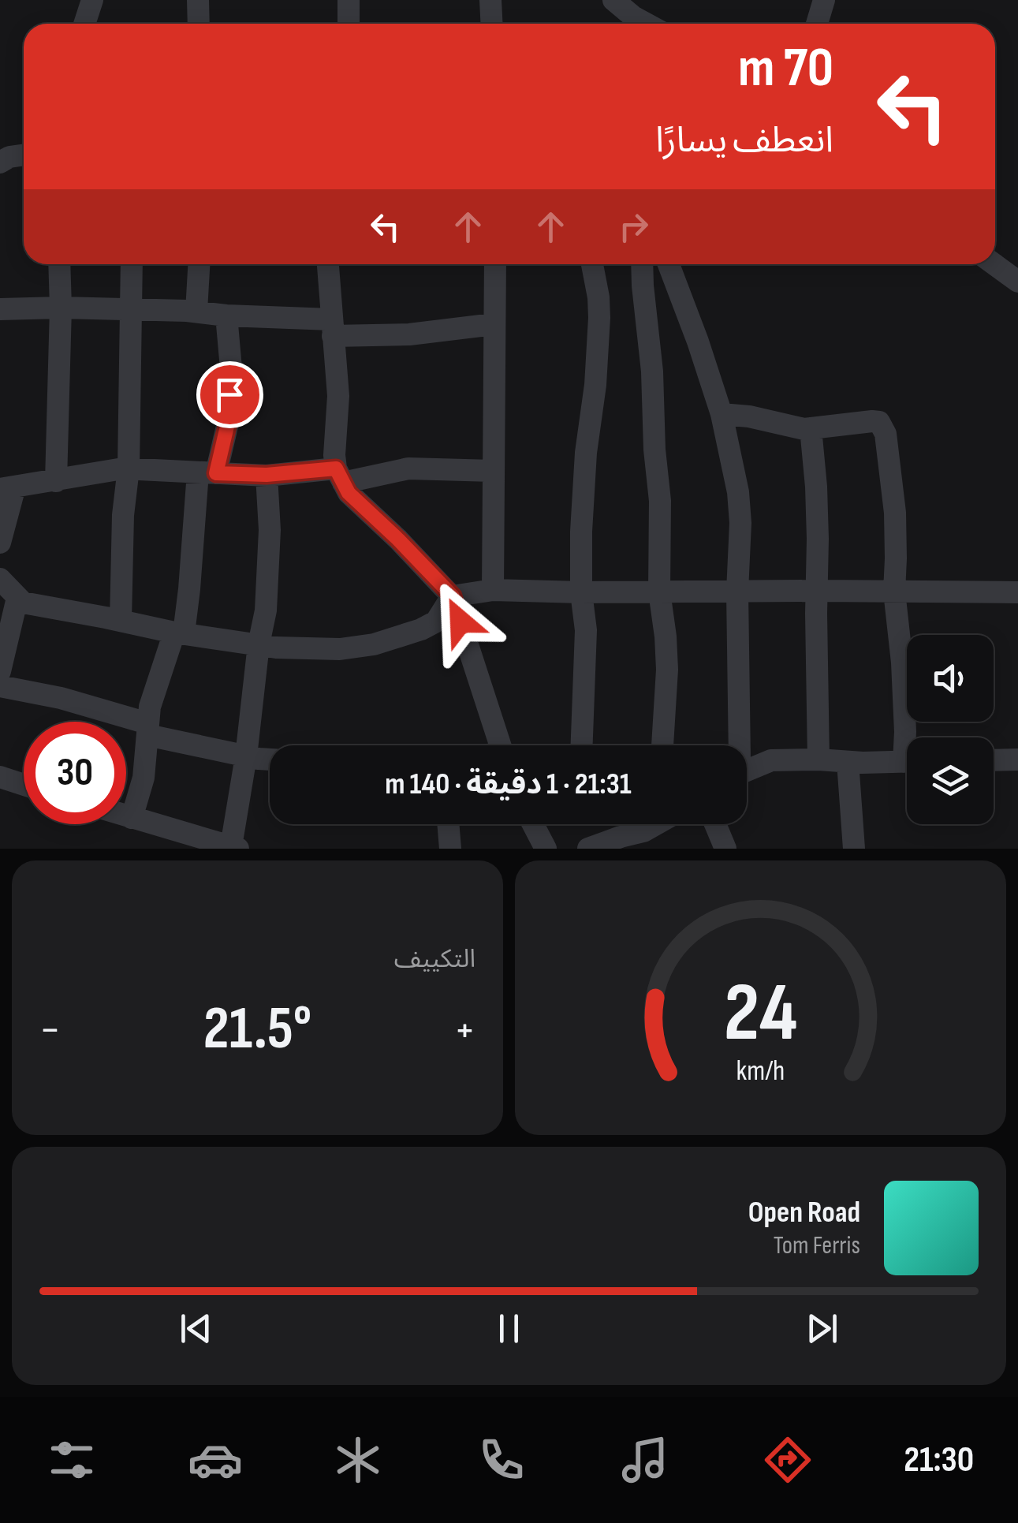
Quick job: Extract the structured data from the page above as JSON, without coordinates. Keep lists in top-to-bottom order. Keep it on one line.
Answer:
{"page":{"turn":["70 m","انعطف يسارًا"],"limit":"30","trip":"21:31 · 1 دقيقة · 140 m","tile":"التكييف","heat":["−","21.5°","+"],"song":["Open Road","Tom Ferris"],"tabs":"21:30","gauge":["24","km/h"]}}
